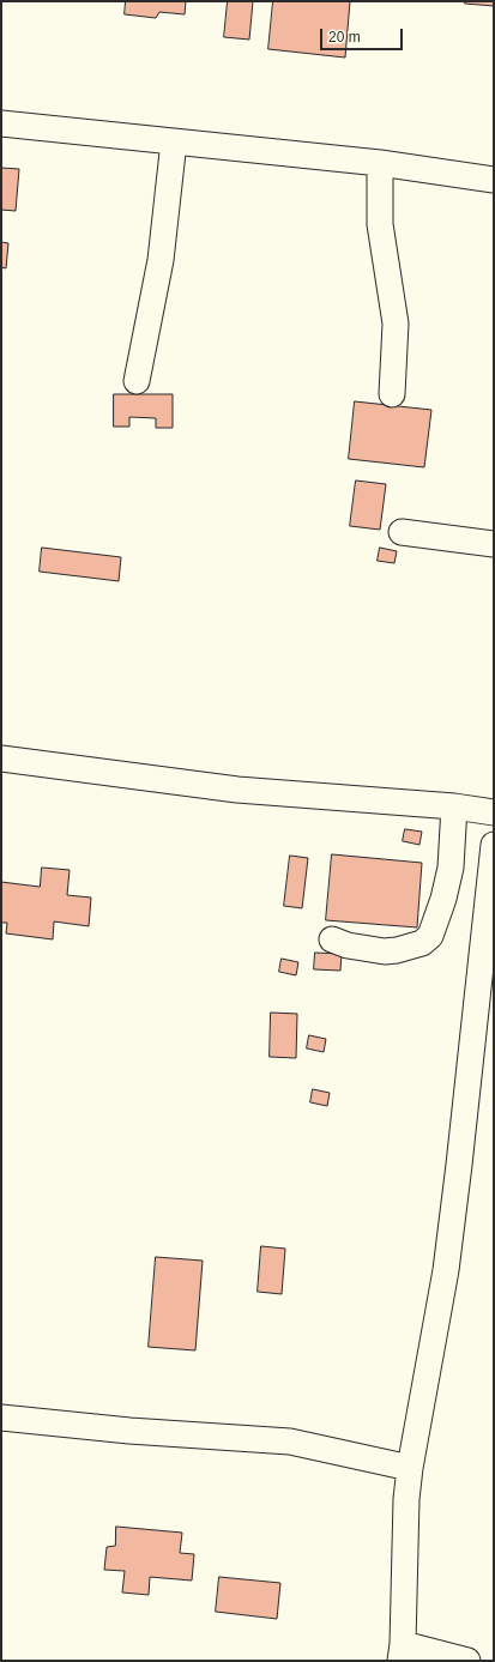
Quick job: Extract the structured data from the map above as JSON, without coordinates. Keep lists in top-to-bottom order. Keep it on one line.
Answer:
{"scale_bar":"20 m"}
